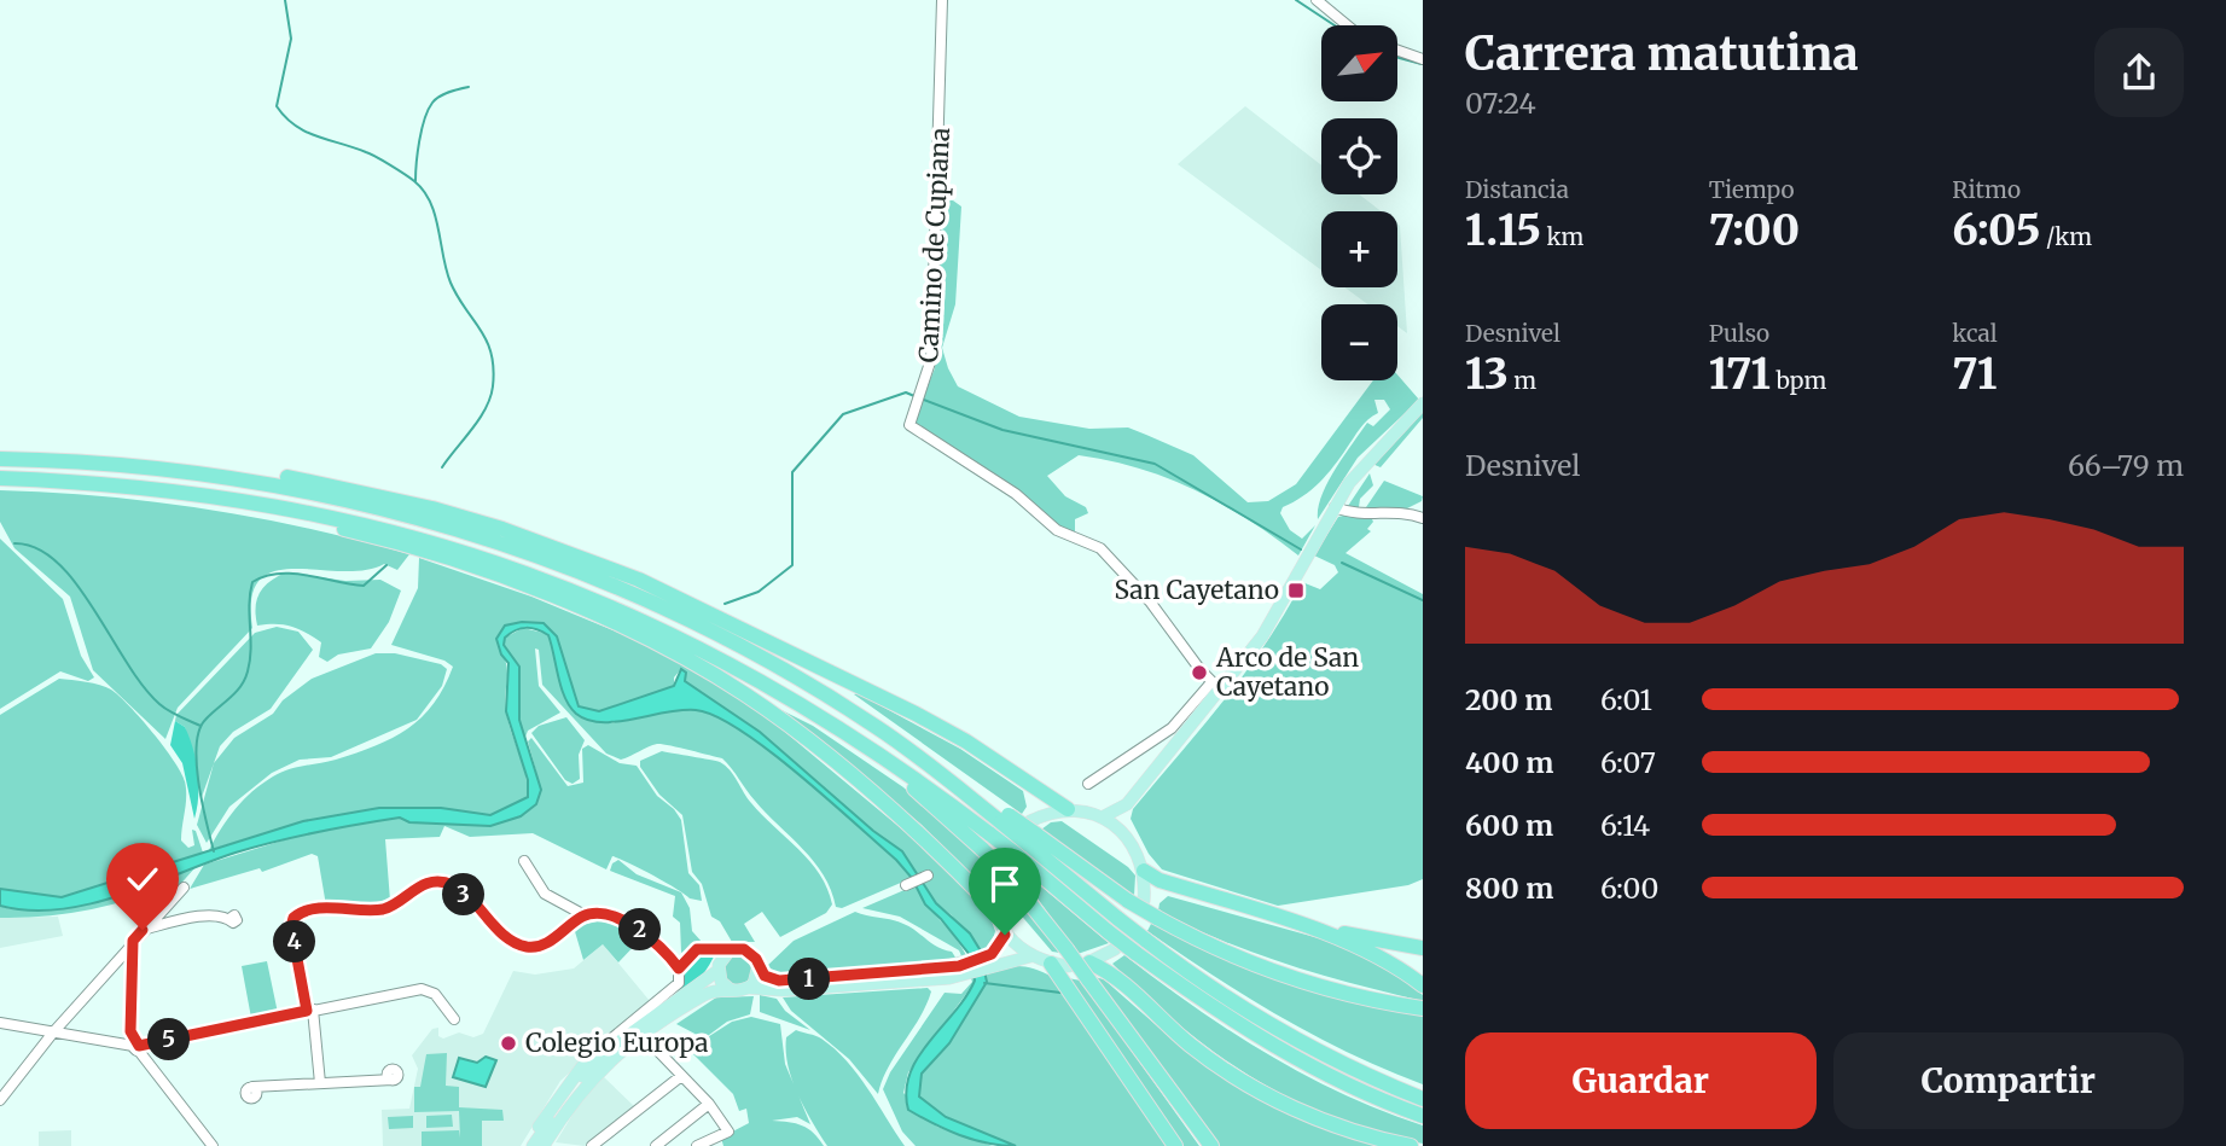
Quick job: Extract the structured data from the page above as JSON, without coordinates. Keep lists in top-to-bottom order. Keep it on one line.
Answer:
{"streets":{"street":["Camino de Cupiana"]},"places":{"transit":["San Cayetano"],"other":["Arco de San Cayetano","Colegio Europa"]},"north":"top right","page":{"heading":["Carrera matutina","07:24"],"map_buttons":["+","−"],"stats":[["Distancia","1.15 km"],["Tiempo","7:00"],["Ritmo","6:05 /km"],["Desnivel","13 m"],["Pulso","171 bpm"],["kcal","71"]],"chart":["Desnivel","66–79 m"],"list":[{"name":"200 m","note":"6:01"},{"name":"400 m","note":"6:07"},{"name":"600 m","note":"6:14"},{"name":"800 m","note":"6:00"}],"pins":["3","2","4","1","5"],"buttons":["Guardar","Compartir"]}}
